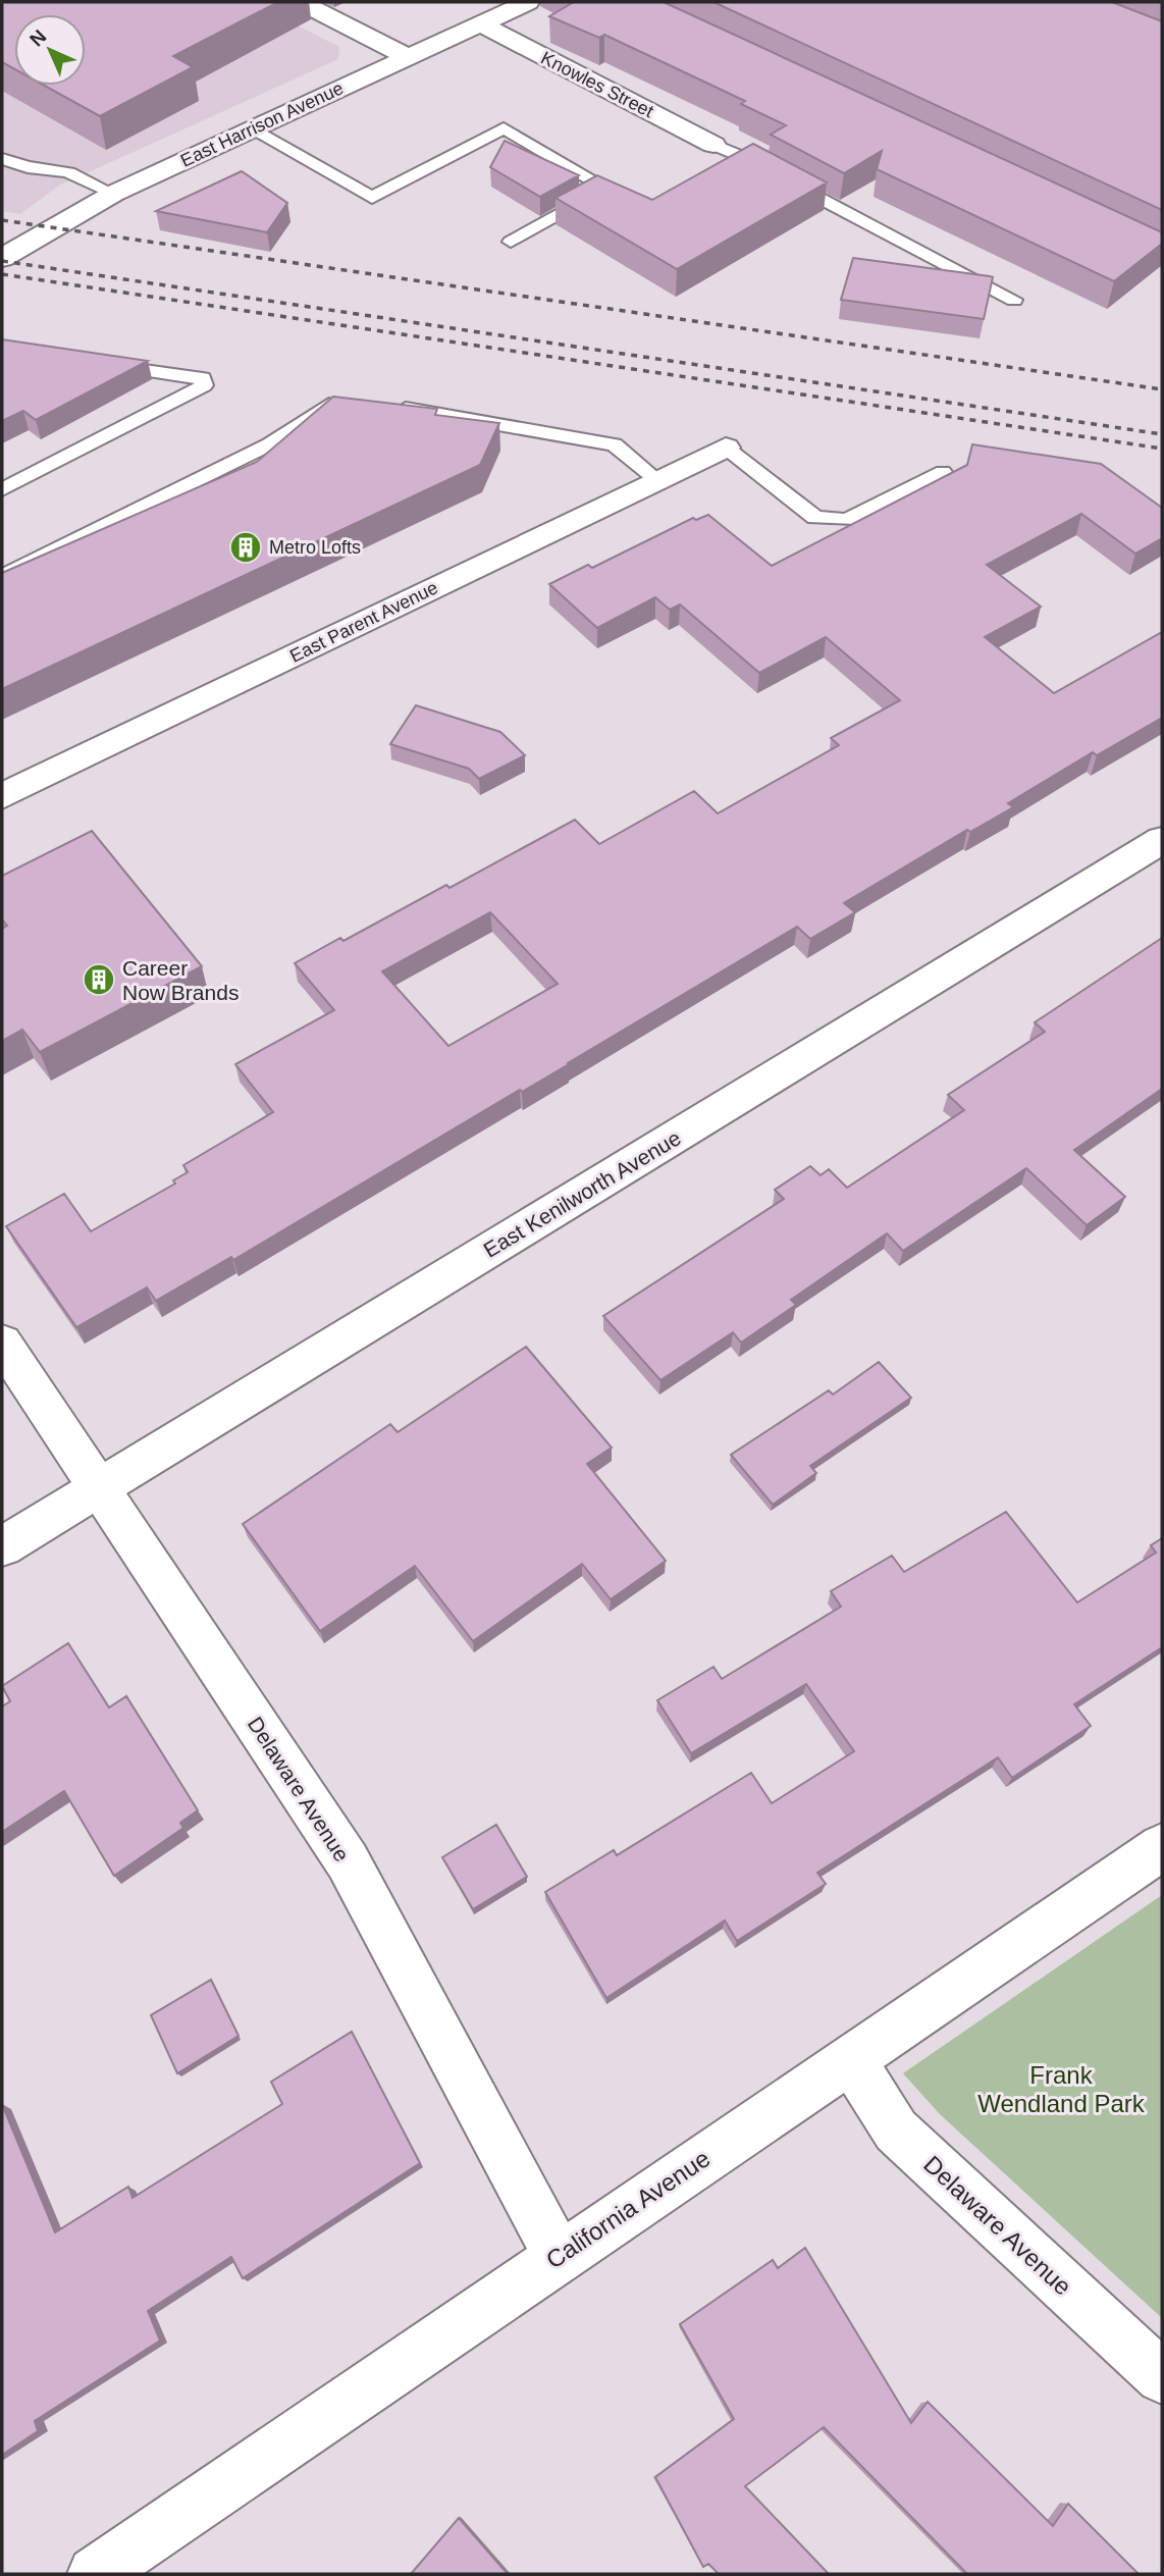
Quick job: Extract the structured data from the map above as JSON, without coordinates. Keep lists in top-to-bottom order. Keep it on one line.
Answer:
{"streets":{"street":["Knowles Street","East Harrison Avenue","East Parent Avenue","East Kenilworth Avenue","Delaware Avenue","California Avenue"]},"crossings":[["Knowles Street","East Harrison Avenue"],["East Kenilworth Avenue","Delaware Avenue"],["Delaware Avenue","California Avenue"]],"parks":["Frank Wendland Park"],"places":{"building":["Metro Lofts","Career Now Brands"]},"north":"top left"}
